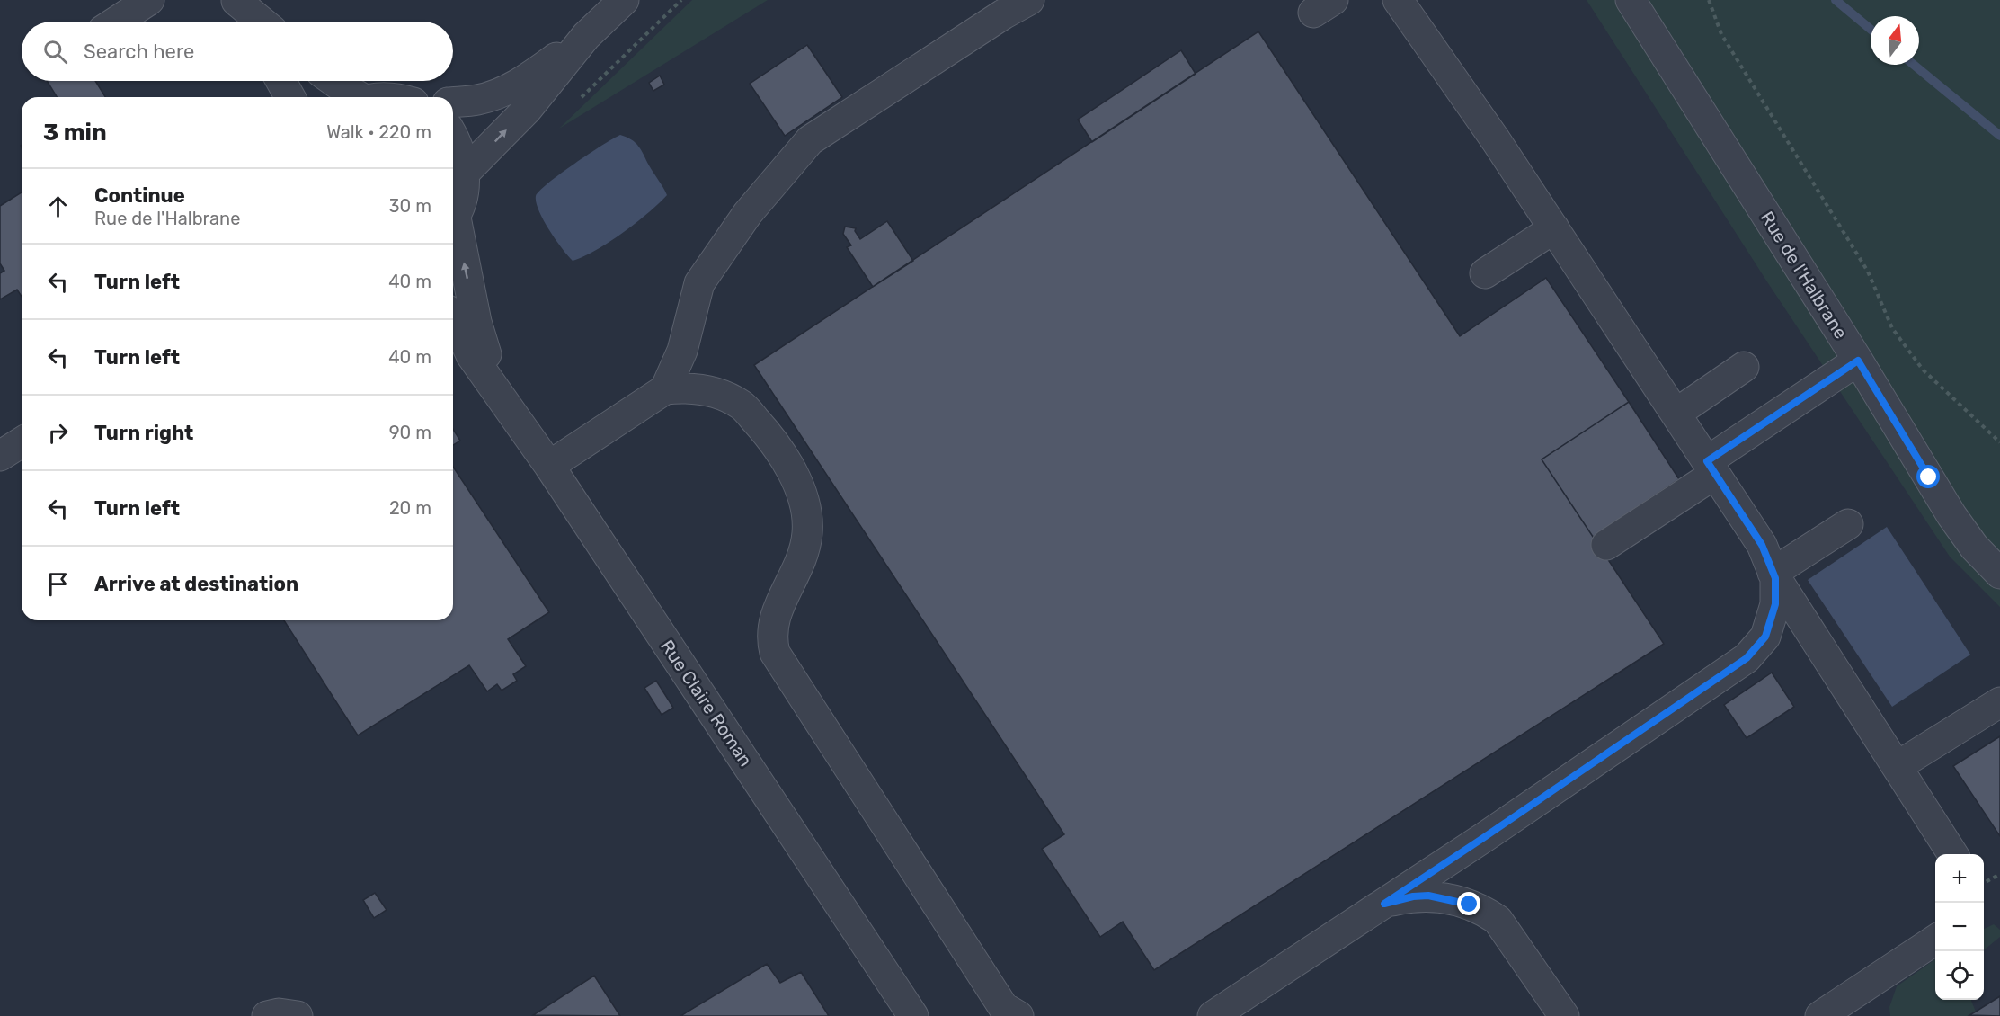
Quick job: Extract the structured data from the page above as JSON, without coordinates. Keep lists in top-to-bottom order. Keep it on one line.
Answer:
{"streets":{"street":["Rue de l'Halbrane","Rue Claire Roman"]},"north":"top","page":{"search":"Search here","heading":["3 min","Walk · 220 m"],"list":[["Continue","Rue de l'Halbrane","30 m"],["Turn left","40 m"],["Turn left","40 m"],["Turn right","90 m"],["Turn left","20 m"],"Arrive at destination"],"map_buttons":["+","−"]}}
